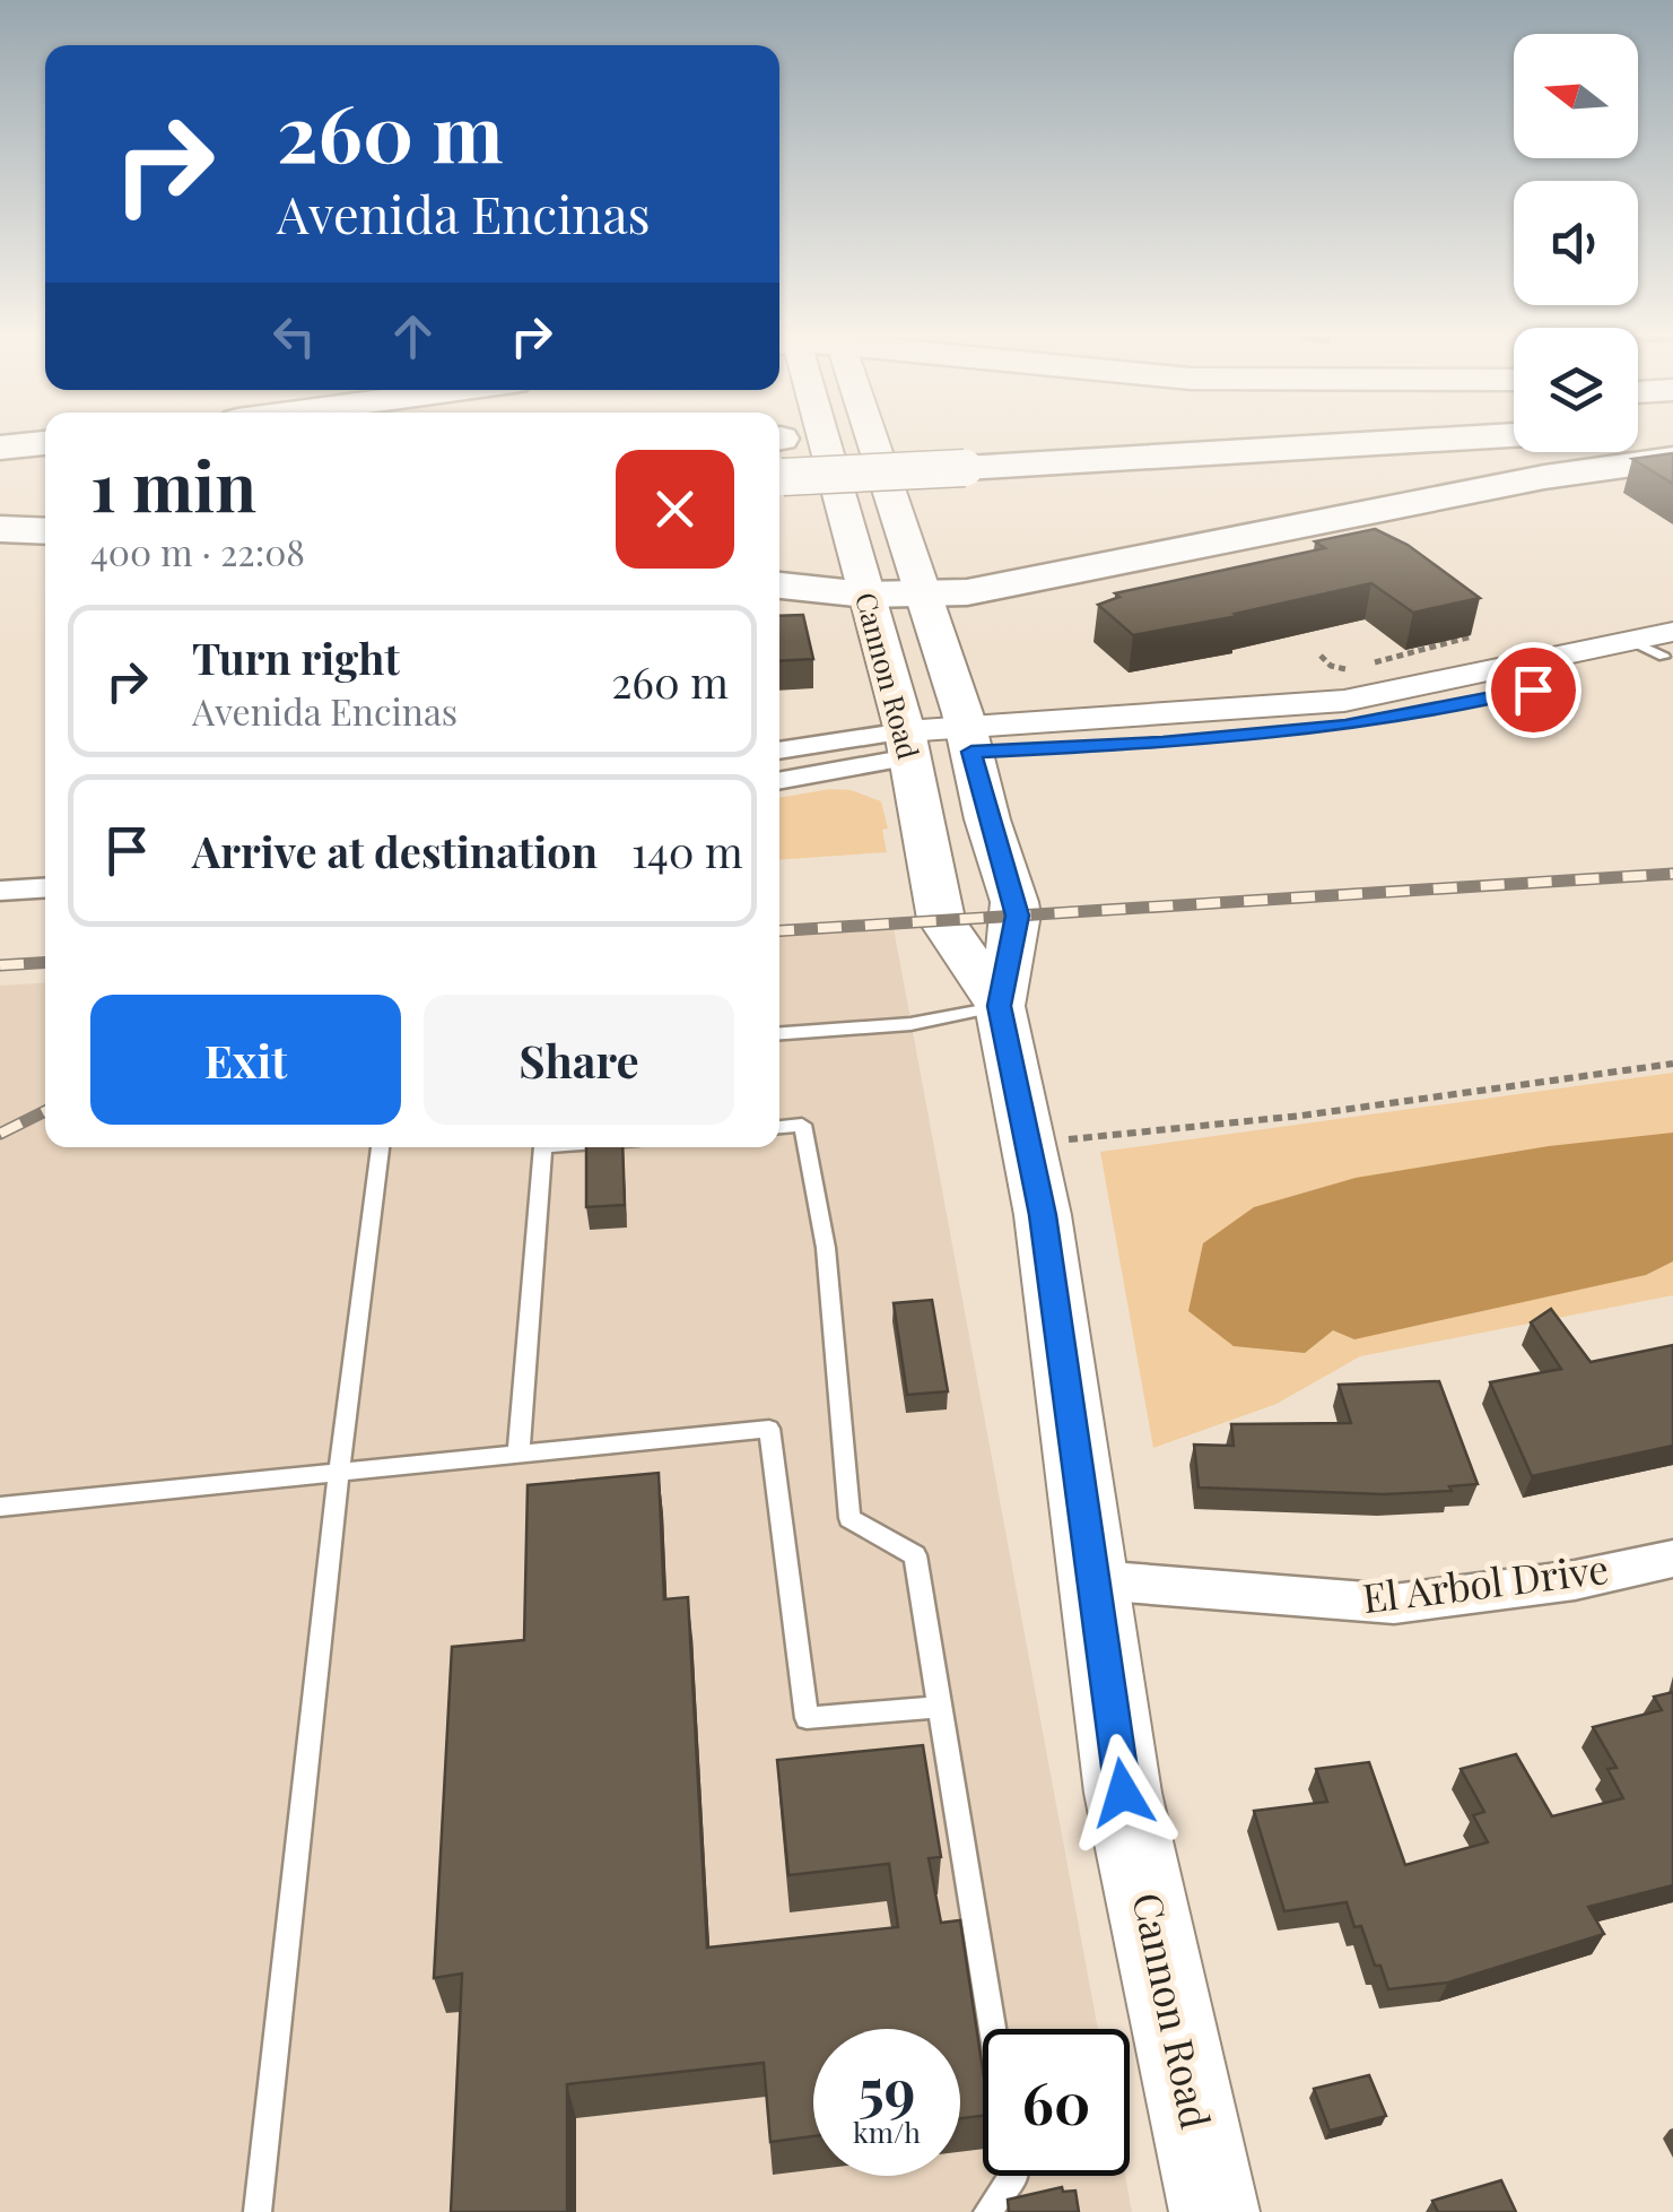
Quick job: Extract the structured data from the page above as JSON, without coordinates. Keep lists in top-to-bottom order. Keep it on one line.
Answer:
{"streets":{"main road":["Cannon Road"],"street":["El Arbol Drive"]},"crossings":[["Cannon Road","El Arbol Drive"]],"north":"left","page":{"turn":["260 m","Avenida Encinas"],"heading":["1 min","400 m · 22:08"],"list":[{"name":"Turn right","note":"Avenida Encinas","value":"260 m"},{"name":"Arrive at destination","value":"140 m"}],"buttons":["Exit","Share"],"speed":"59 km/h","limit":"60"}}
